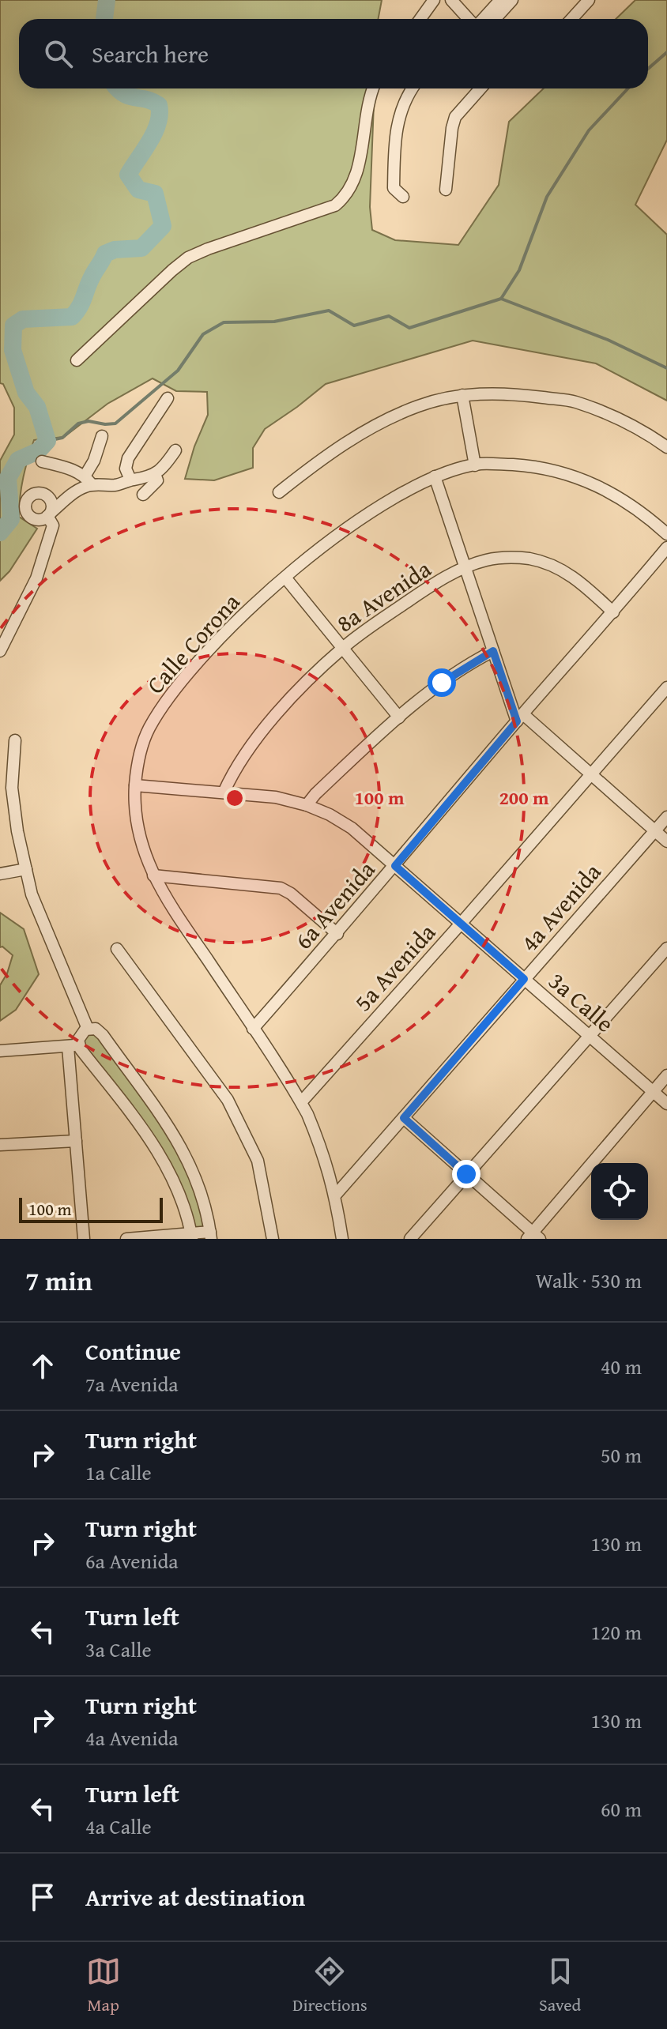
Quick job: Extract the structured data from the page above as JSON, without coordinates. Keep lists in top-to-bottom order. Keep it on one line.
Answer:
{"streets":{"street":["8a Avenida","Calle Corona","6a Avenida","4a Avenida","5a Avenida","3a Calle"]},"crossings":[["8a Avenida","6a Avenida"],["8a Avenida","3a Calle"],["Calle Corona","6a Avenida"],["Calle Corona","4a Avenida"],["Calle Corona","5a Avenida"],["Calle Corona","3a Calle"],["6a Avenida","3a Calle"],["4a Avenida","3a Calle"],["5a Avenida","3a Calle"]],"scale_bar":"100 m","page":{"search":"Search here","scale":"100 m","heading":["7 min","Walk · 530 m"],"list":[["Continue","7a Avenida","40 m"],["Turn right","1a Calle","50 m"],["Turn right","6a Avenida","130 m"],["Turn left","3a Calle","120 m"],["Turn right","4a Avenida","130 m"],["Turn left","4a Calle","60 m"],"Arrive at destination"],"nav":["Map","Directions","Saved"]},"rings":["100 m","200 m"]}
